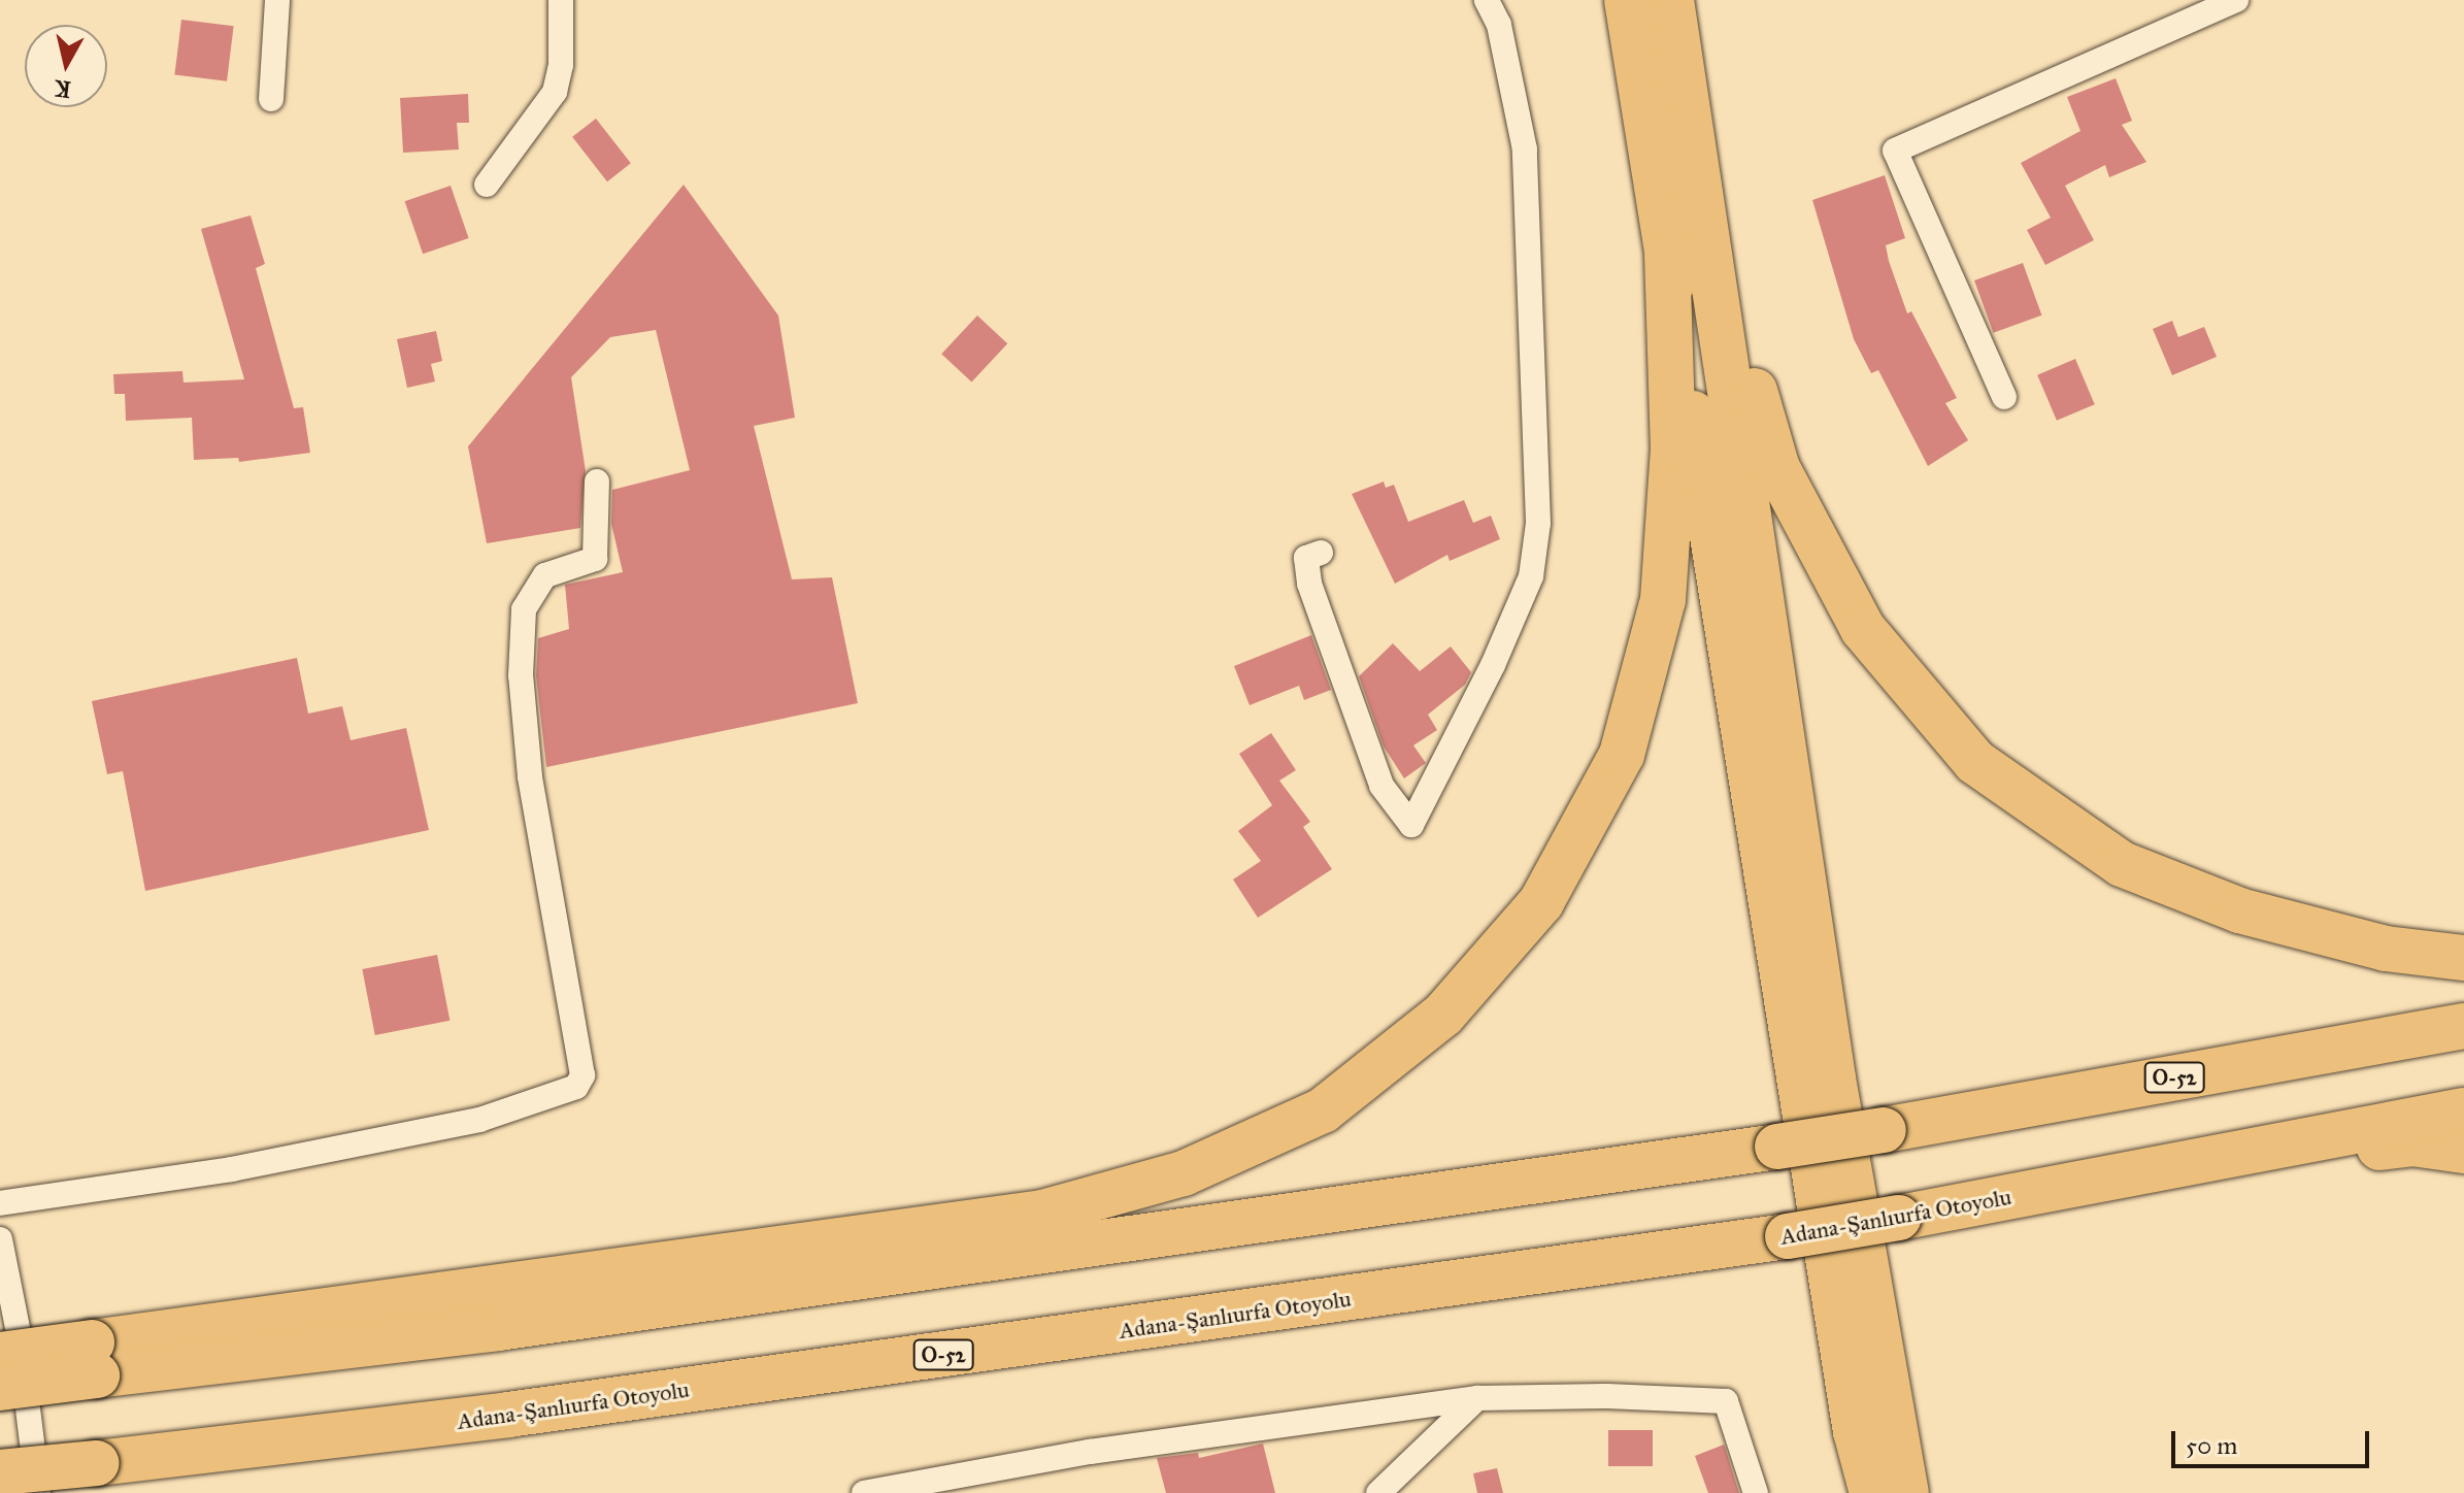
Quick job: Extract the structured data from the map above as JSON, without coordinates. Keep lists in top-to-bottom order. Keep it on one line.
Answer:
{"streets":{"highway":["O-52","Adana-Şanlıurfa Otoyolu"]},"scale_bar":"50 m","north":"bottom"}
